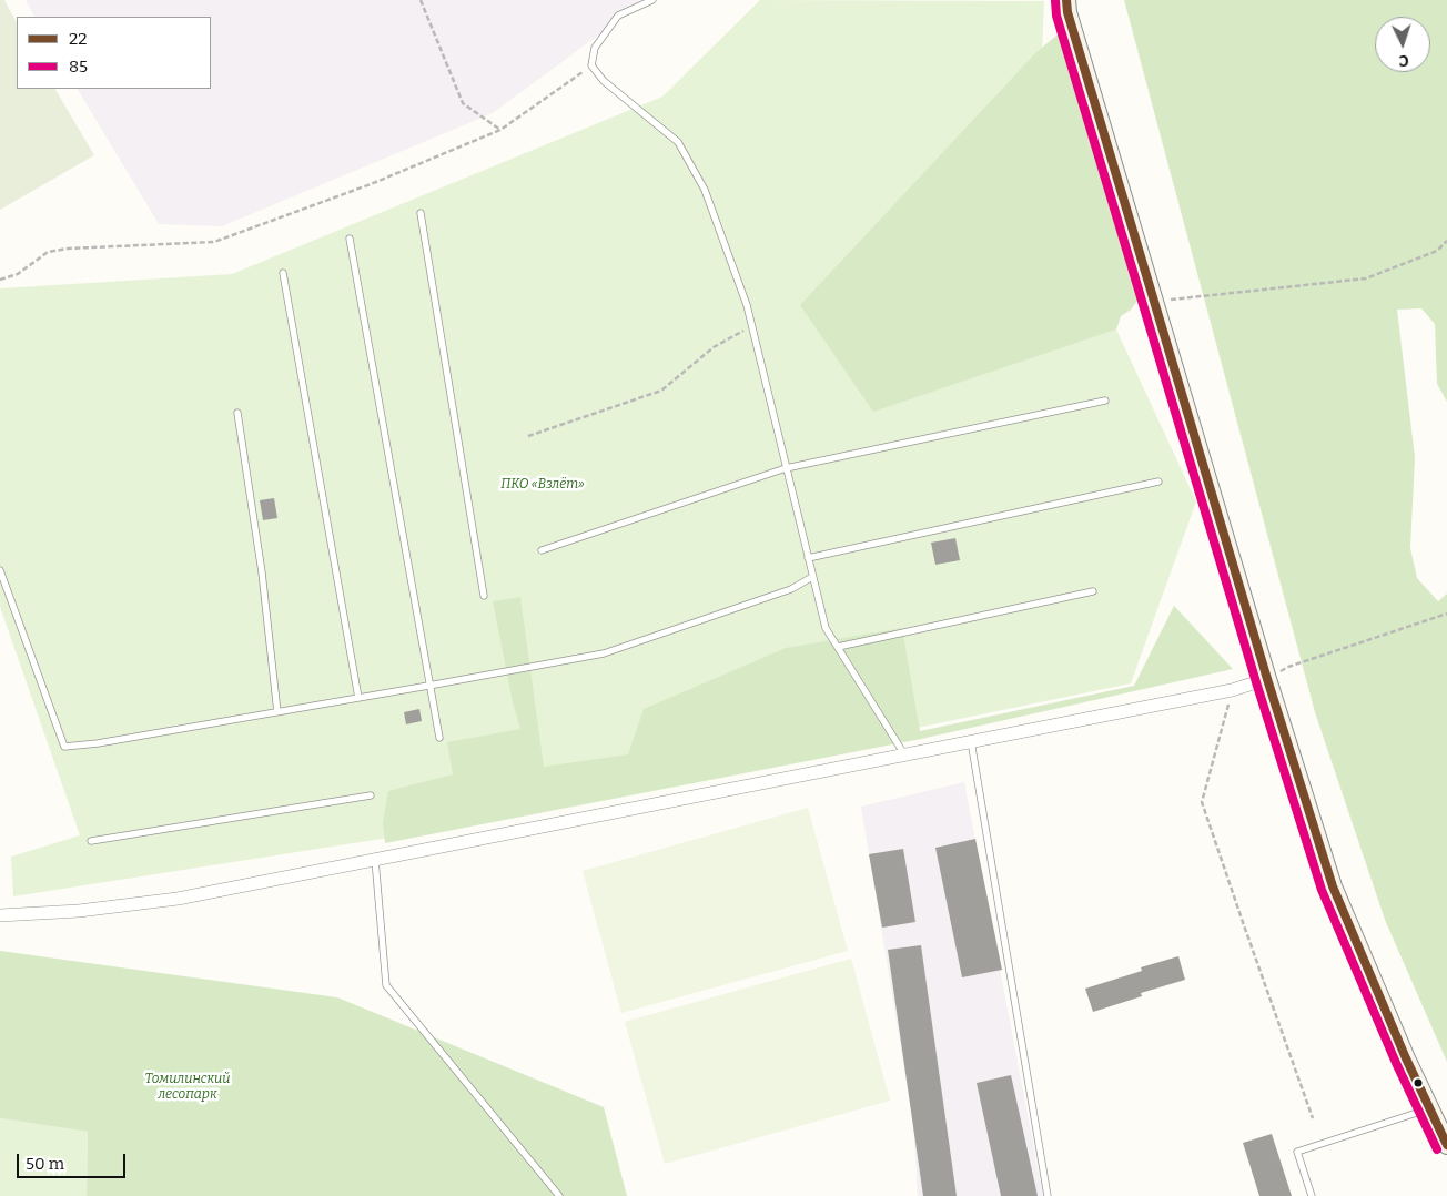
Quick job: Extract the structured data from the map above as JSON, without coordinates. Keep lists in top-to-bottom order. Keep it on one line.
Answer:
{"parks":["ПКО «Взлёт»","Томилинский лесопарк"],"lines":["transit line 22","transit line 85"],"legend":["22","85"],"scale_bar":"50 m","north":"bottom"}
